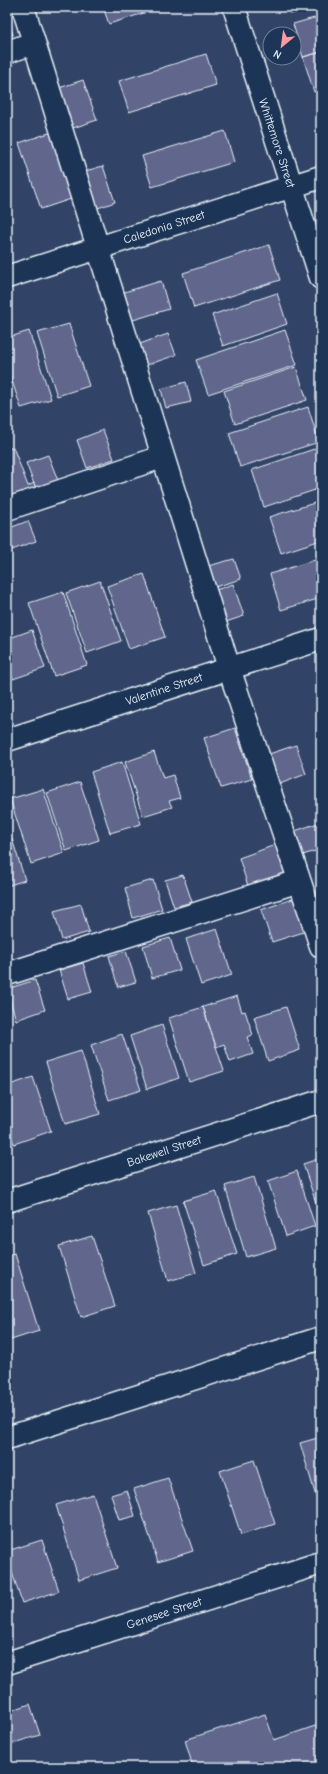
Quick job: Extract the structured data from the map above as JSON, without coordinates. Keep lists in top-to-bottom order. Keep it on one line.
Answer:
{"streets":{"street":["Whittemore Street","Caledonia Street","Valentine Street","Bakewell Street","Genesee Street"]},"crossings":[["Whittemore Street","Caledonia Street"]],"north":"bottom left"}
